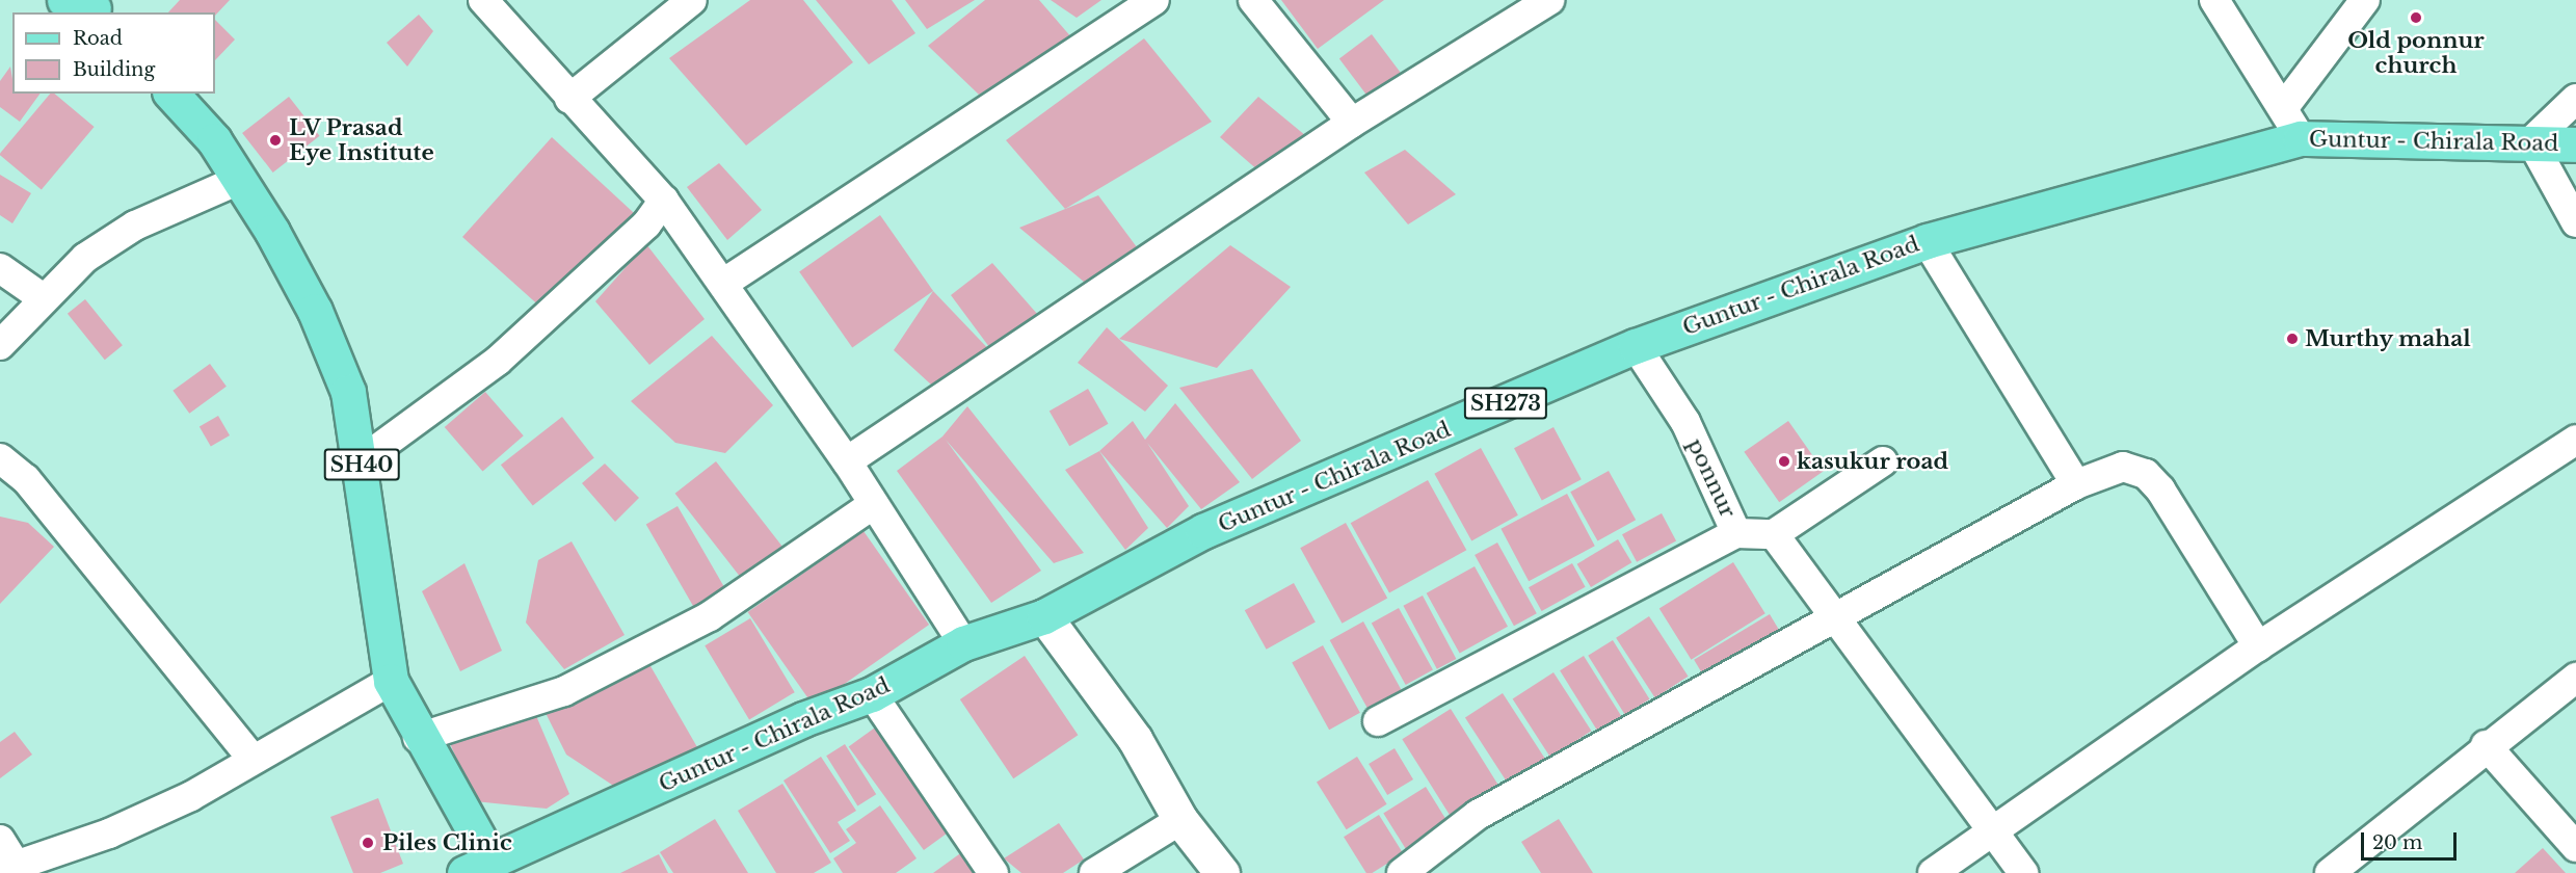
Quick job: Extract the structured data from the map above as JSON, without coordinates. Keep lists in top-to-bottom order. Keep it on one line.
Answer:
{"streets":{"main road":["Guntur - Chirala Road","SH273","SH40"],"street":["ponnur"]},"crossings":[["Guntur - Chirala Road","ponnur"]],"places":["Old ponnur church","LV Prasad Eye Institute","Murthy mahal","kasukur road","Piles Clinic"],"legend":["Road","Building"],"scale_bar":"20 m"}
